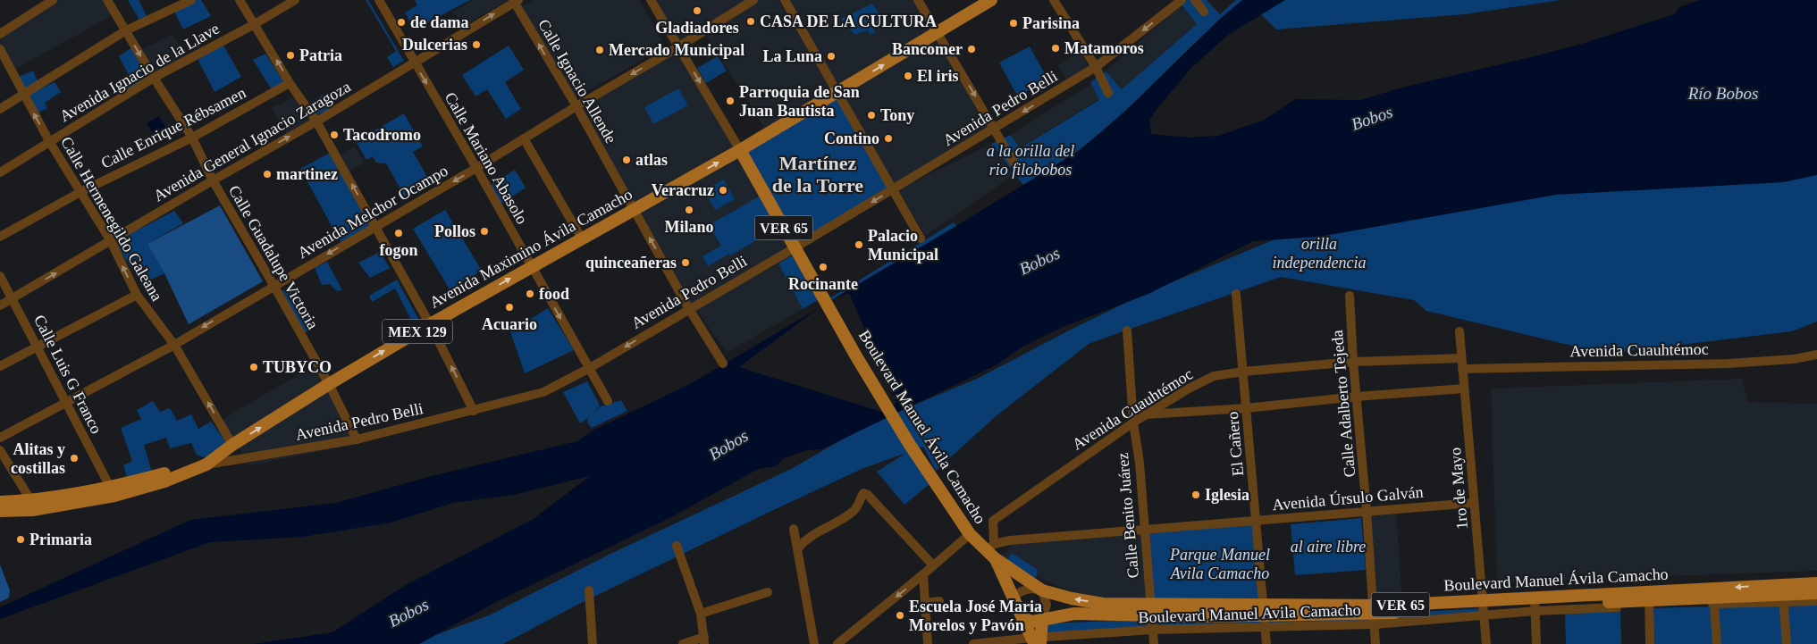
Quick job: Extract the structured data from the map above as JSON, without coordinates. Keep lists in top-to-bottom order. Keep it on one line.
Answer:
{"streets":{"main road":["VER 65","Avenida Maximino Ávila Camacho","MEX 129","Boulevard Manuel Ávila Camacho"],"street":["Avenida Ignacio de la Llave","Calle Ignacio Allende","Avenida Pedro Belli","Calle Enrique Rébsamen","Avenida General Ignacio Zaragoza","Calle Mariano Abasolo","Avenida Melchor Ocampo","Calle Hermenegildo Galeana","Calle Guadalupe Victoria","Avenida Cuauhtémoc","Calle Luis G Franco","Calle Adalberto Tejeda","El Cañero","1ro de Mayo","Avenida Úrsulo Galván","Calle Benito Juárez","Boulevard Manuel Avila Camacho"]},"crossings":[["Avenida Ignacio de la Llave","Calle Hermenegildo Galeana"],["Avenida Ignacio de la Llave","Calle Guadalupe Victoria"],["Calle Ignacio Allende","Avenida Pedro Belli"],["Calle Ignacio Allende","Avenida General Ignacio Zaragoza"],["Calle Ignacio Allende","Avenida Melchor Ocampo"],["Calle Ignacio Allende","Avenida Maximino Ávila Camacho"],["Avenida Pedro Belli","Calle Mariano Abasolo"],["Avenida Pedro Belli","VER 65"],["Avenida Pedro Belli","Avenida Maximino Ávila Camacho"],["Avenida Pedro Belli","Calle Guadalupe Victoria"],["Avenida Pedro Belli","Boulevard Manuel Ávila Camacho"],["Calle Enrique Rébsamen","Calle Hermenegildo Galeana"],["Calle Enrique Rébsamen","Calle Guadalupe Victoria"],["Avenida General Ignacio Zaragoza","Calle Mariano Abasolo"],["Avenida General Ignacio Zaragoza","Calle Hermenegildo Galeana"],["Avenida General Ignacio Zaragoza","Calle Guadalupe Victoria"],["Avenida General Ignacio Zaragoza","Calle Luis G Franco"],["Calle Mariano Abasolo","Avenida Melchor Ocampo"],["Calle Mariano Abasolo","Avenida Maximino Ávila Camacho"],["Avenida Melchor Ocampo","Calle Hermenegildo Galeana"],["Avenida Melchor Ocampo","Calle Guadalupe Victoria"],["Avenida Melchor Ocampo","Calle Luis G Franco"],["Calle Hermenegildo Galeana","Avenida Maximino Ávila Camacho"],["VER 65","Avenida Maximino Ávila Camacho"],["VER 65","Boulevard Manuel Ávila Camacho"],["Avenida Maximino Ávila Camacho","Calle Guadalupe Victoria"],["Avenida Maximino Ávila Camacho","Calle Luis G Franco"],["Avenida Cuauhtémoc","Calle Adalberto Tejeda"],["Avenida Cuauhtémoc","Boulevard Manuel Ávila Camacho"],["Avenida Cuauhtémoc","El Cañero"],["Avenida Cuauhtémoc","1ro de Mayo"],["Avenida Cuauhtémoc","Avenida Úrsulo Galván"],["Avenida Cuauhtémoc","Calle Benito Juárez"],["Calle Adalberto Tejeda","Boulevard Manuel Ávila Camacho"],["Calle Adalberto Tejeda","Avenida Úrsulo Galván"],["Boulevard Manuel Ávila Camacho","El Cañero"],["Boulevard Manuel Ávila Camacho","1ro de Mayo"],["Boulevard Manuel Ávila Camacho","Avenida Úrsulo Galván"],["Boulevard Manuel Ávila Camacho","Calle Benito Juárez"],["Boulevard Manuel Ávila Camacho","Boulevard Manuel Avila Camacho"],["El Cañero","Avenida Úrsulo Galván"],["El Cañero","Boulevard Manuel Avila Camacho"],["1ro de Mayo","Avenida Úrsulo Galván"],["Avenida Úrsulo Galván","Calle Benito Juárez"],["Calle Benito Juárez","Boulevard Manuel Avila Camacho"]],"one_way":["Calle Ignacio Allende","Avenida Pedro Belli","Calle Mariano Abasolo","Avenida Melchor Ocampo","Calle Hermenegildo Galeana","Avenida Maximino Ávila Camacho"],"districts":["Martínez de la Torre"],"water":["Río Bobos","Bobos"],"parks":["a la orilla del rio filobobos","orilla independencia","al aire libre","Parque Manuel Avila Camacho"],"places":["Gladiadores","CASA DE LA CULTURA","de dama","Parisina","Dulcerias","Matamoros","Bancomer","Mercado Municipal","Patria","La Luna","El iris","Parroquia de San Juan Bautista","Tony","Tacodromo","Contino","atlas","martinez","Veracruz","Milano","Pollos","fogon","Palacio Municipal","quinceañeras","Rocinante","food","Acuario","TUBYCO","Alitas y costillas","Iglesia","Primaria","Escuela José Maria Morelos y Pavón"]}
